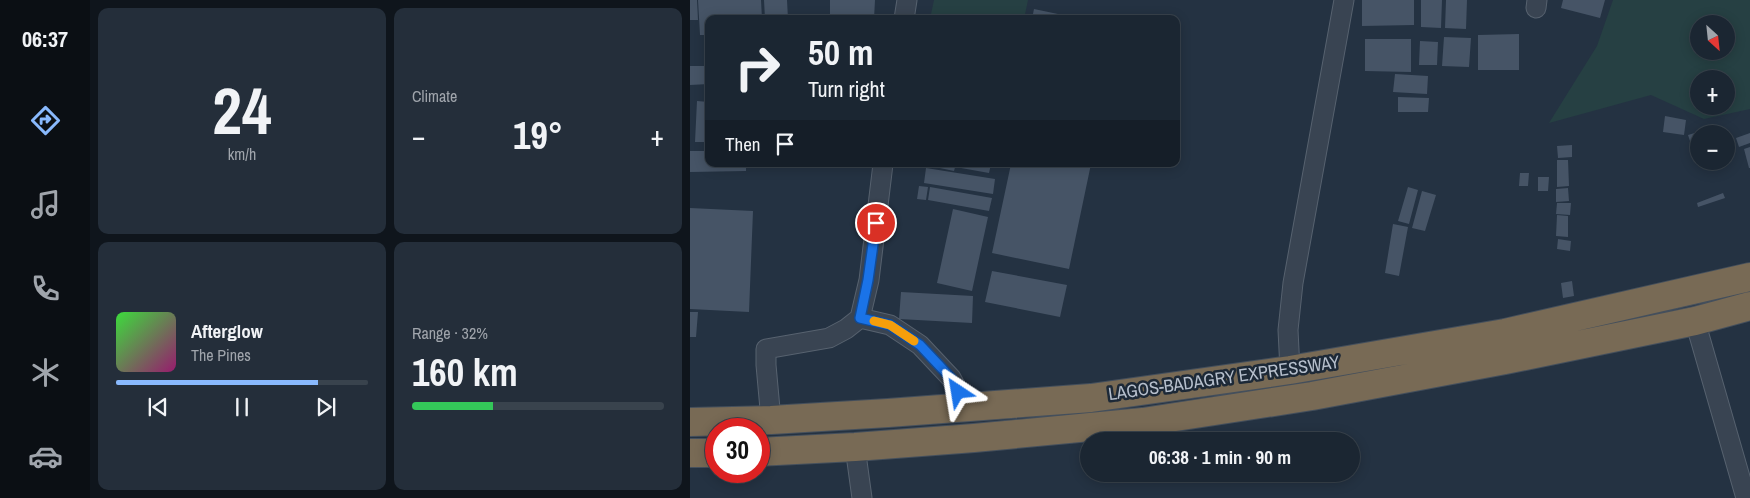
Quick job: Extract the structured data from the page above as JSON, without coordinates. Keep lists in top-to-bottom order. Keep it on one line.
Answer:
{"streets":{"highway":["LAGOS-BADAGRY EXPRESSWAY"]},"north":"bottom right","page":{"tabs":"06:37","tile":[["24","km/h"],"Climate",["Range · 32%","160 km"]],"map_buttons":["+","−"],"turn":["50 m","Turn right"],"heat":["−","19°","+"],"then":"Then","song":["Afterglow","The Pines"],"limit":"30","trip":"06:38 · 1 min · 90 m"}}
